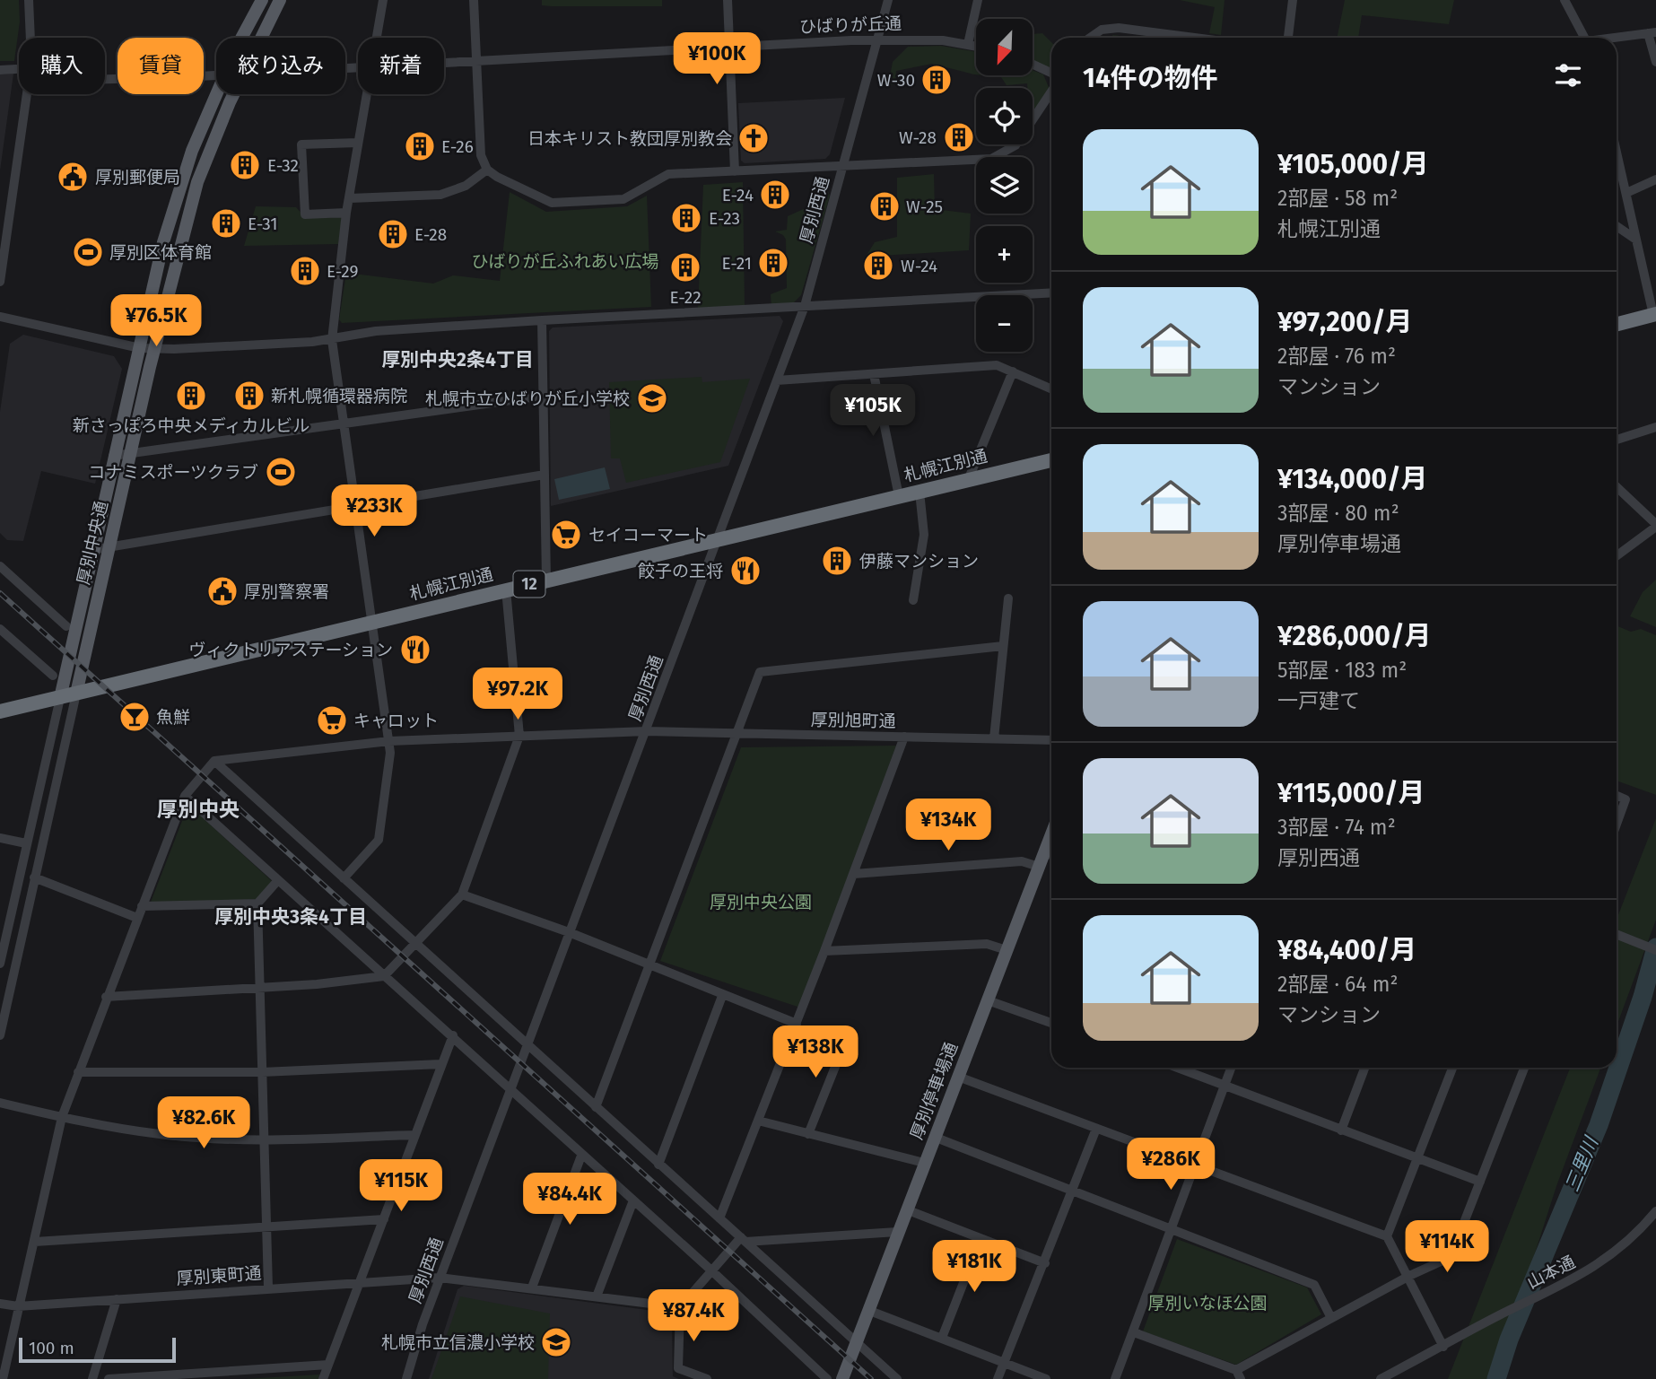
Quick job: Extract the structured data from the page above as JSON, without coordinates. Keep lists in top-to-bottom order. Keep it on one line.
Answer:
{"streets":{"highway":["札幌江別通","12"],"main road":["厚別中央通","厚別停車場通"],"street":["ひばりが丘通","厚別西通","厚別旭町通","山本通","厚別東町通"]},"crossings":[["ひばりが丘通","厚別西通"],["厚別西通","札幌江別通"],["厚別西通","厚別旭町通"],["厚別西通","厚別東町通"],["札幌江別通","厚別中央通"]],"districts":["厚別中央2条4丁目","厚別中央","厚別中央3条4丁目"],"water":["三里川"],"parks":["ひばりが丘ふれあい広場","厚別中央公園","厚別いなほ公園"],"places":{"building":["W-30","W-28","E-26","E-32","E-24","W-25","E-23","E-31","E-28","E-21","W-24","E-22","E-29","新さっぽろ中央メディカルビル","新札幌循環器病院","伊藤マンション"],"church":["日本キリスト教団厚別教会"],"public building":["厚別郵便局","厚別警察署"],"sports":["厚別区体育館","コナミスポーツクラブ"],"school or university":["札幌市立ひばりが丘小学校","札幌市立信濃小学校"],"supermarket":["セイコーマート","キャロット"],"restaurant":["餃子の王将","ヴィクトリアステーション"],"bar":["魚鮮"]},"scale_bar":"100 m","north":"bottom left","page":{"map_buttons":["+","−"],"price":["¥100K","¥76.5K","¥105K","¥233K","¥97.2K","¥134K","¥138K","¥82.6K","¥286K","¥115K","¥84.4K","¥114K","¥181K","¥87.4K"],"chip":["購入","賃貸","絞り込み","新着"],"heading":"14件の物件","list":[{"name":"¥105,000/月","note":"2部屋 · 58 m² · 札幌江別通"},{"name":"¥97,200/月","note":"2部屋 · 76 m² · マンション"},{"name":"¥134,000/月","note":"3部屋 · 80 m² · 厚別停車場通"},{"name":"¥286,000/月","note":"5部屋 · 183 m² · 一戸建て"},{"name":"¥115,000/月","note":"3部屋 · 74 m² · 厚別西通"},{"name":"¥84,400/月","note":"2部屋 · 64 m² · マンション"}],"scale":"100 m"}}
